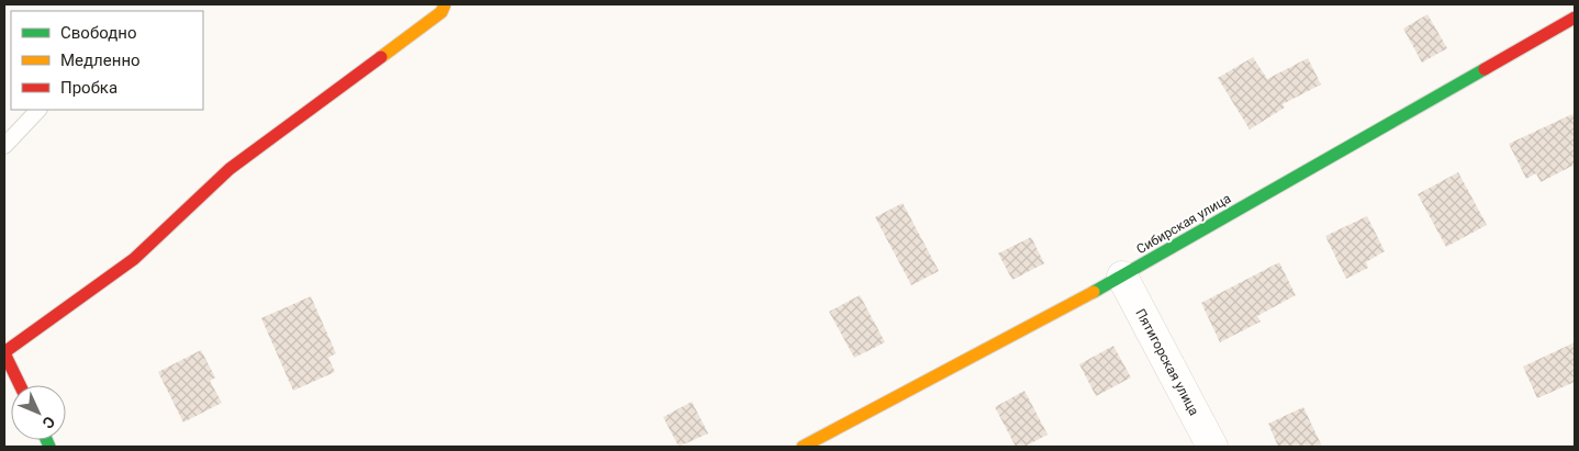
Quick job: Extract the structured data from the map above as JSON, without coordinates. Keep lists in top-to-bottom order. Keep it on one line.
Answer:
{"streets":{"street":["Сибирская улица","Пятигорская улица"]},"crossings":[["Сибирская улица","Пятигорская улица"]],"legend":["Свободно","Медленно","Пробка"],"north":"bottom right"}
